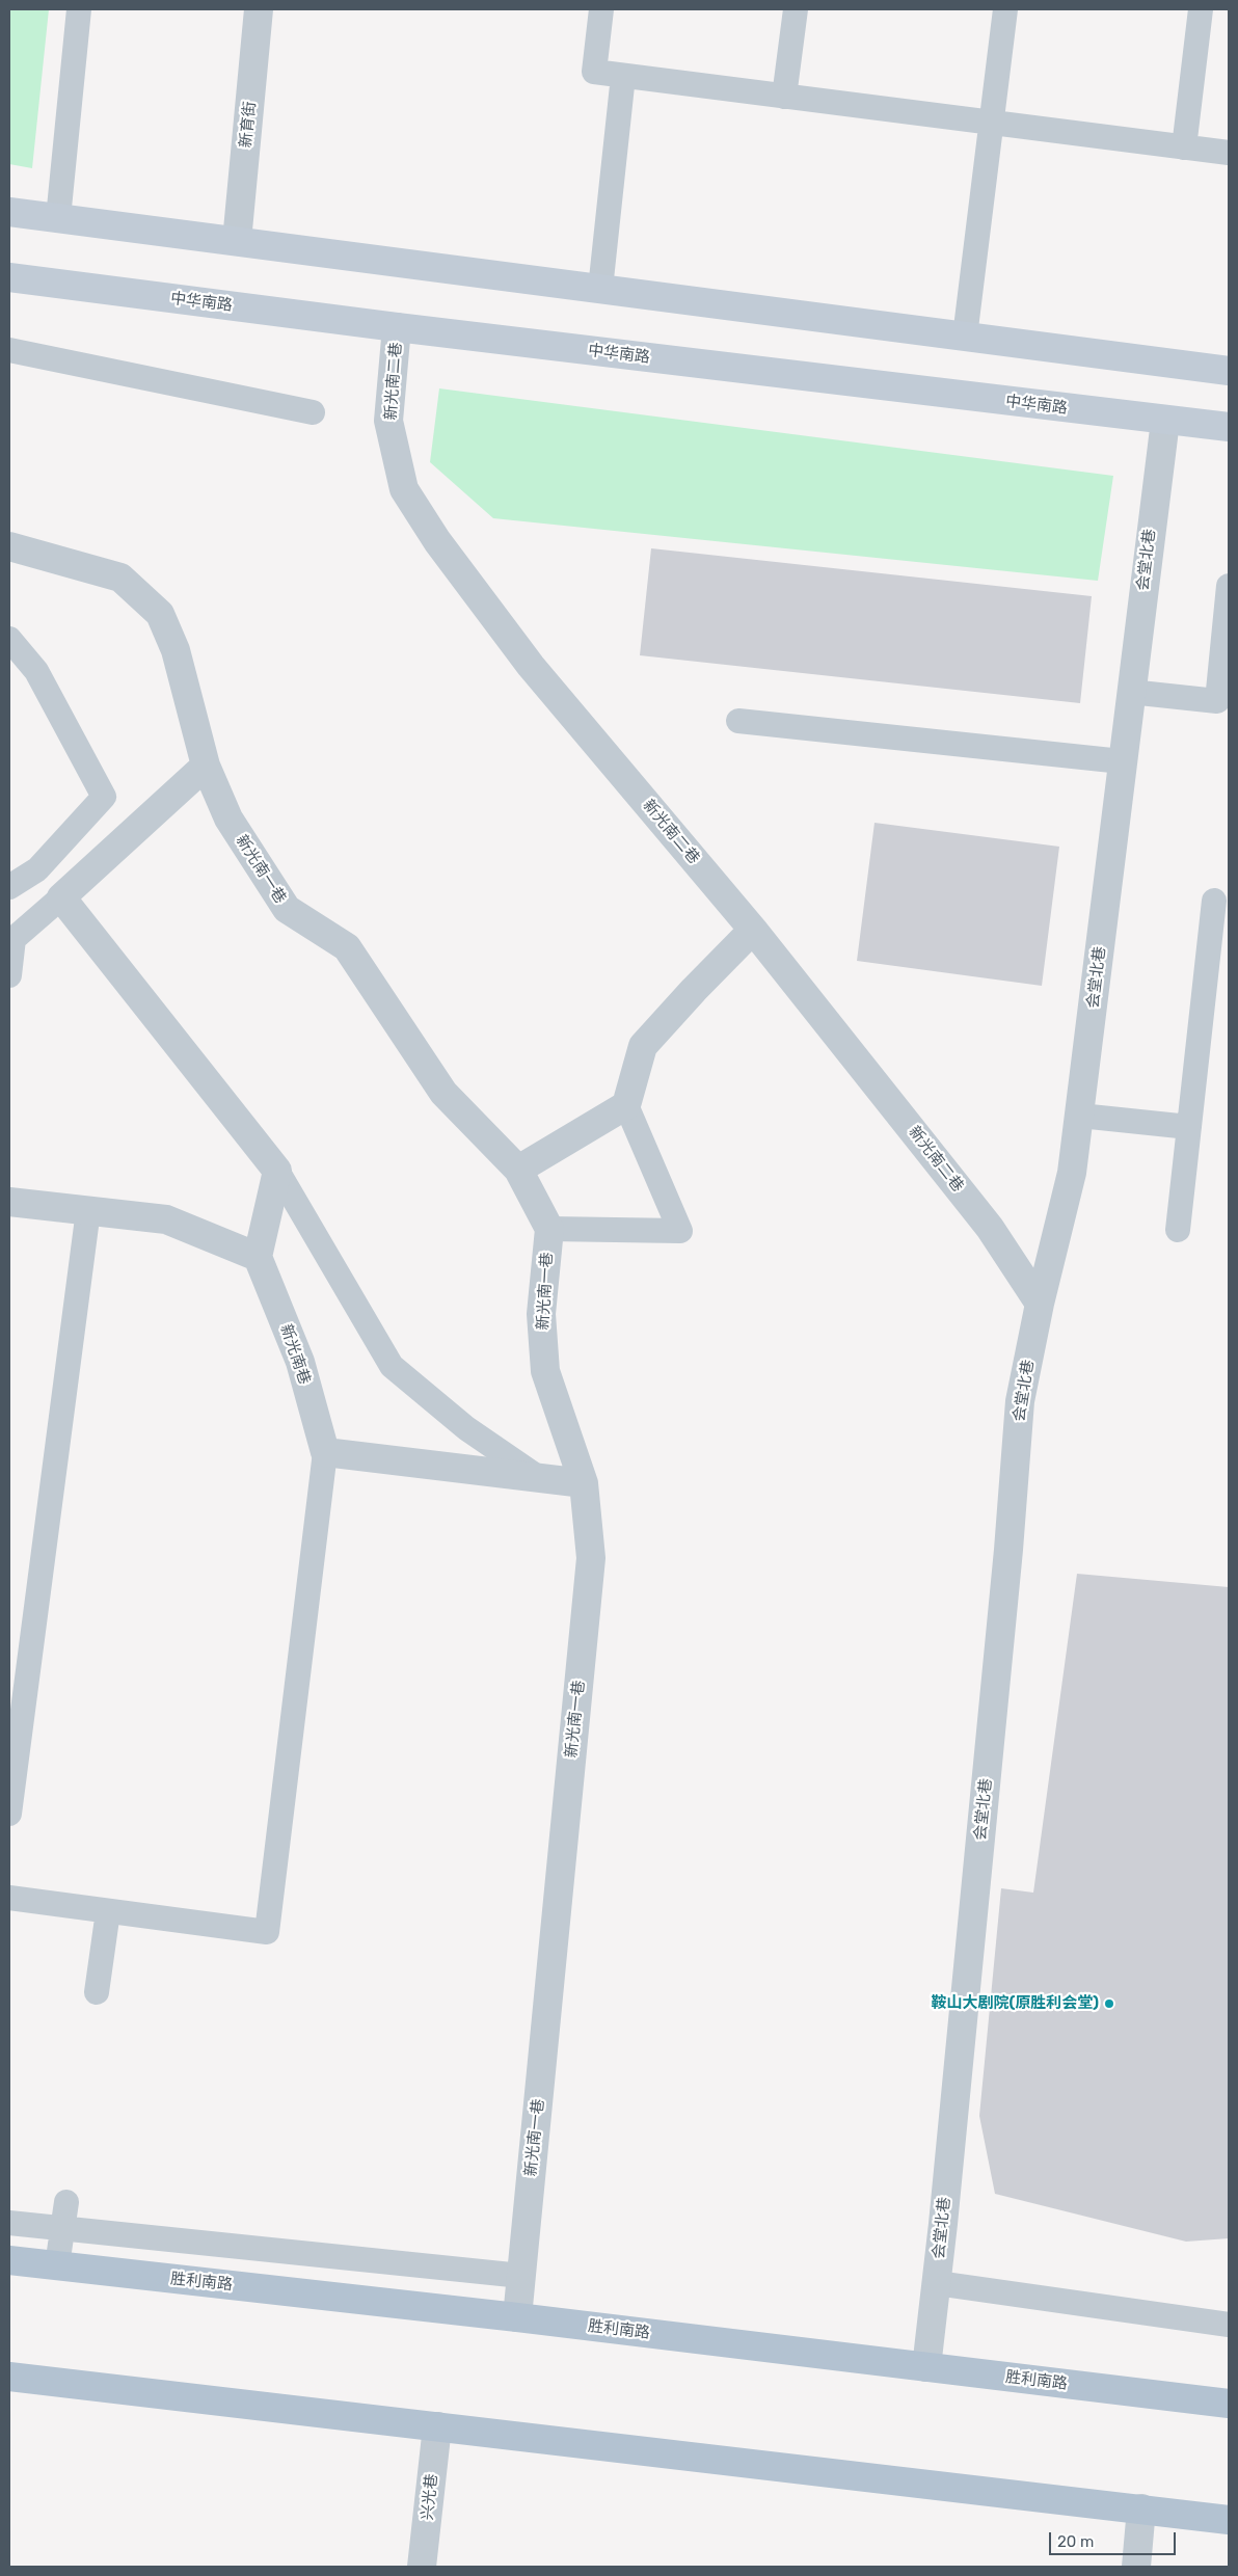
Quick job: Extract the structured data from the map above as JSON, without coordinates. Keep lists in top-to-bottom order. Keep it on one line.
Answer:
{"streets":{"main road":["中华南路","胜利南路"],"street":["新育街","新光南二巷","会堂北巷","新光南一巷","新光南巷","兴光巷"]},"crossings":[["中华南路","新光南二巷"],["中华南路","会堂北巷"],["新光南二巷","会堂北巷"],["会堂北巷","胜利南路"],["新光南一巷","胜利南路"]],"places":["鞍山大剧院(原胜利会堂)"],"scale_bar":"20 m"}
